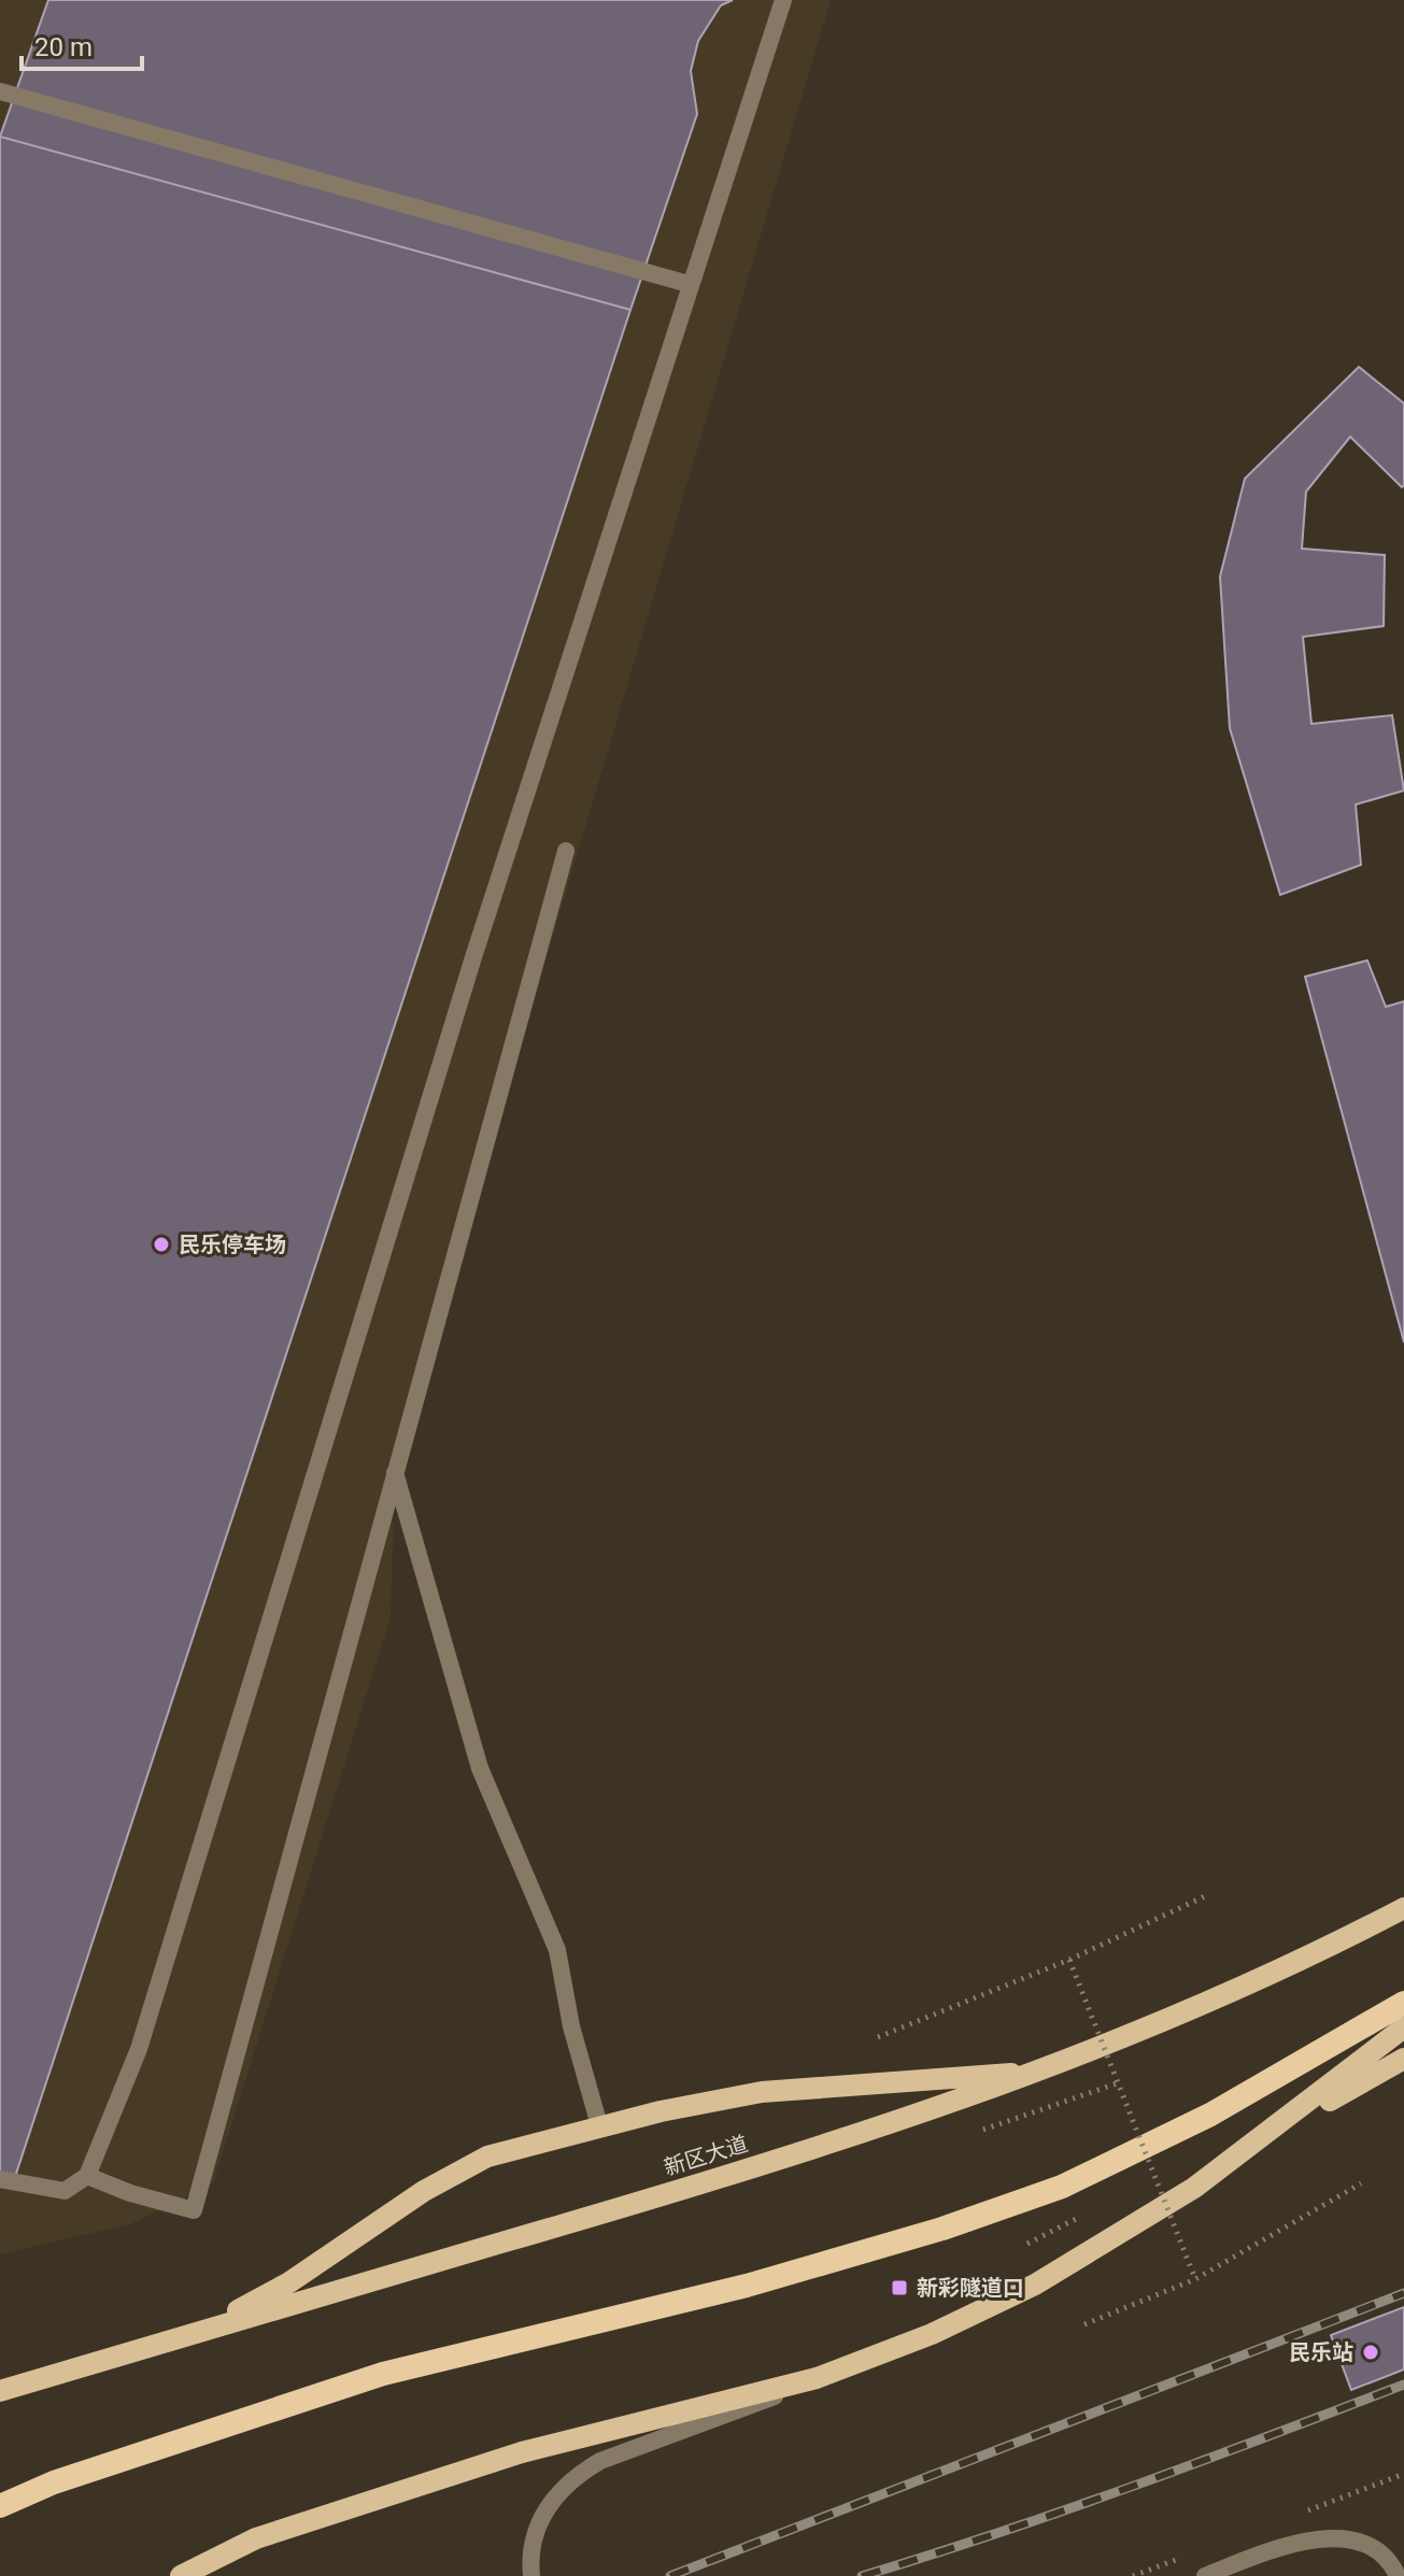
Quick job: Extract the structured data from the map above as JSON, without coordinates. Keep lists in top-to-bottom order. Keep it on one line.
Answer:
{"streets":{"main road":["新区大道"]},"places":{"other":["民乐停车场","民乐站"],"transit":["新彩隧道口"]},"scale_bar":"20 m"}
